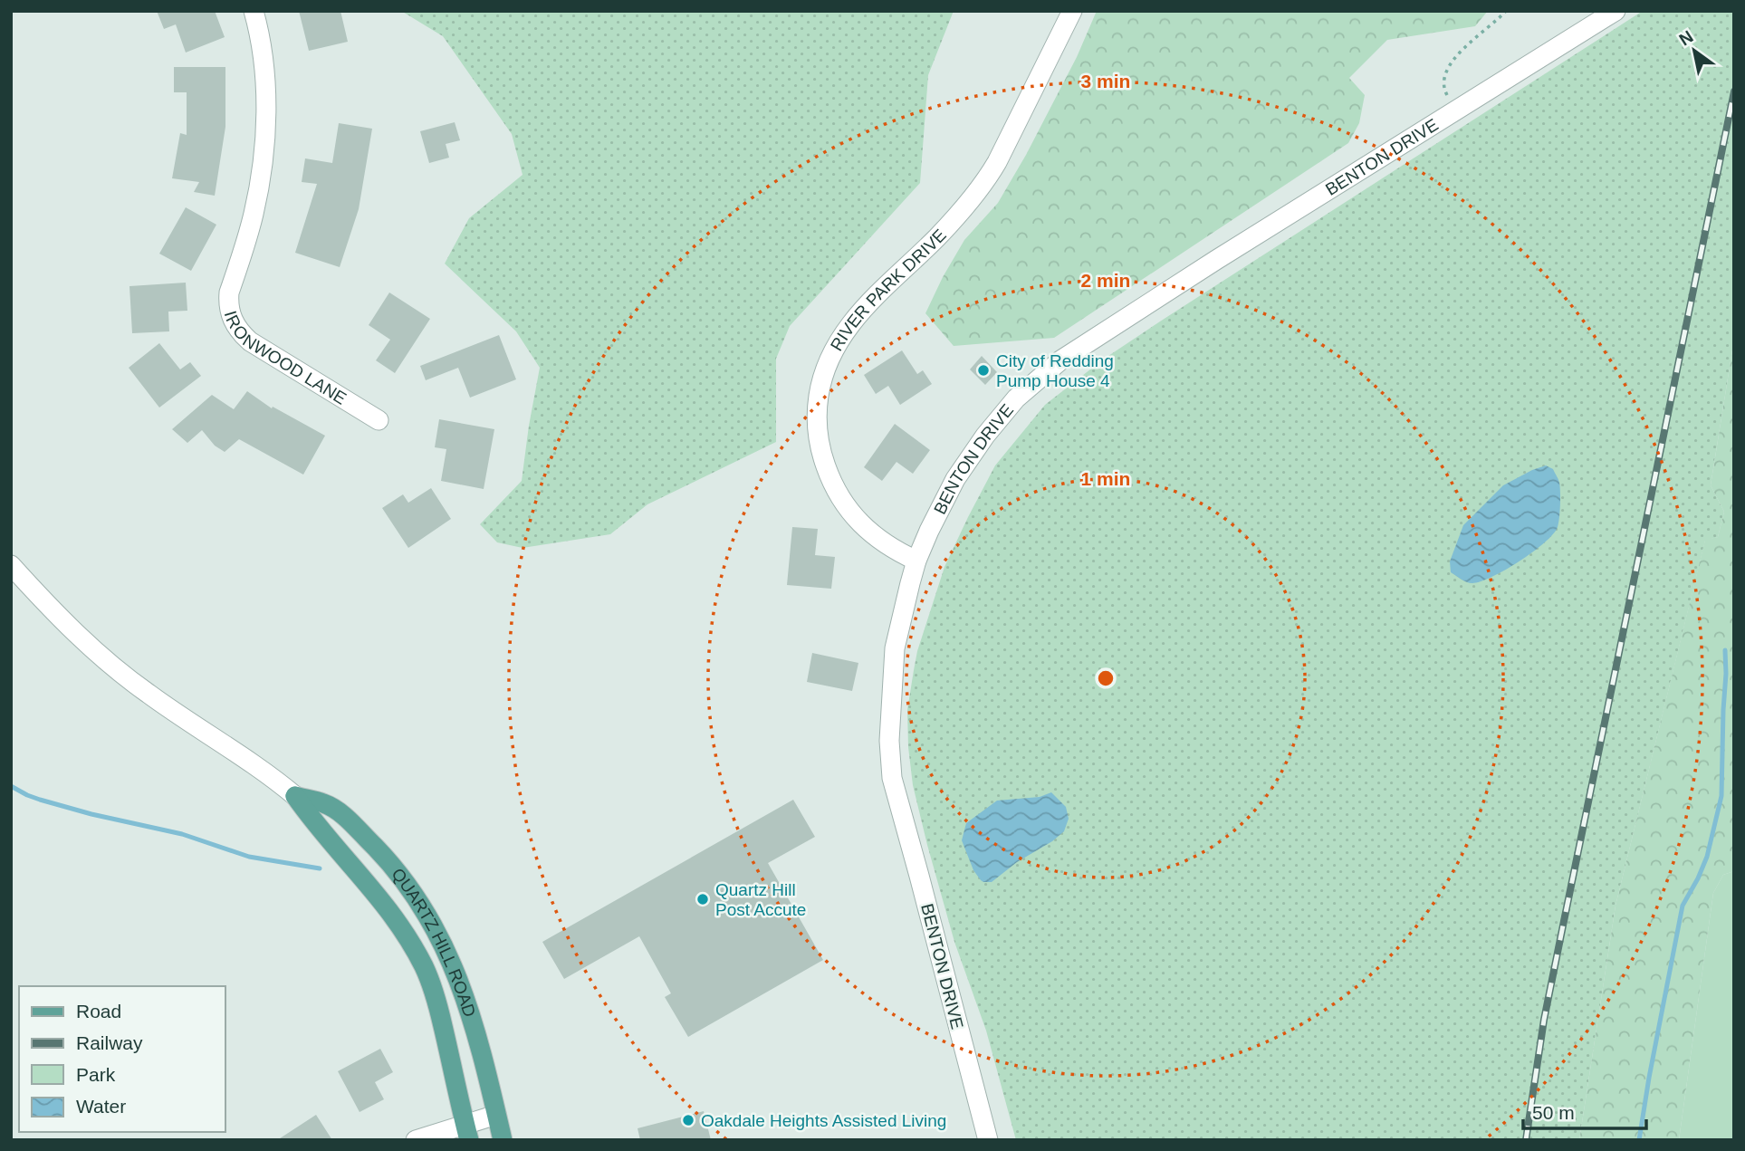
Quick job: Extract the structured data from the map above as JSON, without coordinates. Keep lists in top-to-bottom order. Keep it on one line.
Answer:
{"streets":{"main road":["QUARTZ HILL ROAD"],"street":["BENTON DRIVE","RIVER PARK DRIVE","IRONWOOD LANE"]},"crossings":[["BENTON DRIVE","RIVER PARK DRIVE"]],"places":["City of Redding Pump House 4","Quartz Hill Post Accute","Oakdale Heights Assisted Living"],"legend":["Road","Railway","Park","Water"],"scale_bar":"50 m","north":"top left","rings":["3 min","2 min","1 min"]}
